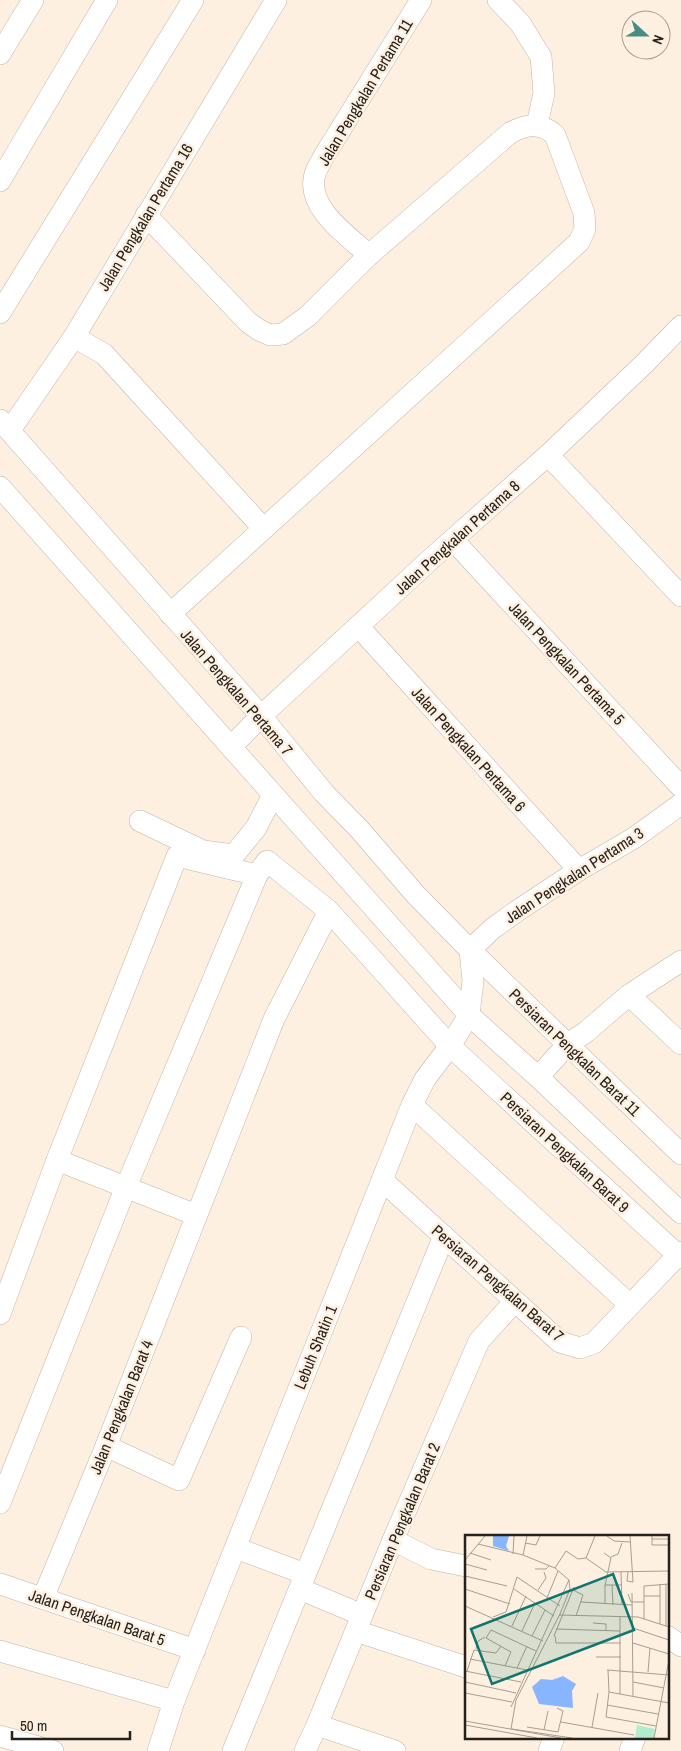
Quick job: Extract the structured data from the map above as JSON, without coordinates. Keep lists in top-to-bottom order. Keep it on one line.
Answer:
{"streets":{"street":["Jalan Pengkalan Pertama 11","Jalan Pengkalan Pertama 16","Jalan Pengkalan Pertama 8","Jalan Pengkalan Pertama 5","Jalan Pengkalan Pertama 7","Jalan Pengkalan Pertama 6","Jalan Pengkalan Pertama 3","Persiaran Pengkalan Barat 11","Persiaran Pengkalan Barat 9","Persiaran Pengkalan Barat 7","Lebuh Shatin 1","Jalan Pengkalan Barat 4","Persiaran Pengkalan Barat 2","Jalan Pengkalan Barat 5"]},"crossings":[["Jalan Pengkalan Pertama 16","Jalan Pengkalan Pertama 7"],["Jalan Pengkalan Pertama 8","Jalan Pengkalan Pertama 5"],["Jalan Pengkalan Pertama 8","Jalan Pengkalan Pertama 7"],["Jalan Pengkalan Pertama 8","Jalan Pengkalan Pertama 6"],["Jalan Pengkalan Pertama 7","Jalan Pengkalan Pertama 3"],["Jalan Pengkalan Pertama 7","Persiaran Pengkalan Barat 11"],["Jalan Pengkalan Pertama 7","Lebuh Shatin 1"],["Jalan Pengkalan Pertama 6","Jalan Pengkalan Pertama 3"],["Jalan Pengkalan Pertama 3","Persiaran Pengkalan Barat 11"],["Jalan Pengkalan Pertama 3","Lebuh Shatin 1"],["Persiaran Pengkalan Barat 11","Lebuh Shatin 1"],["Persiaran Pengkalan Barat 9","Persiaran Pengkalan Barat 7"],["Persiaran Pengkalan Barat 9","Lebuh Shatin 1"],["Persiaran Pengkalan Barat 9","Jalan Pengkalan Barat 4"],["Persiaran Pengkalan Barat 7","Lebuh Shatin 1"],["Persiaran Pengkalan Barat 7","Persiaran Pengkalan Barat 2"],["Lebuh Shatin 1","Jalan Pengkalan Barat 5"],["Jalan Pengkalan Barat 4","Jalan Pengkalan Barat 5"]],"scale_bar":"50 m","north":"right"}
